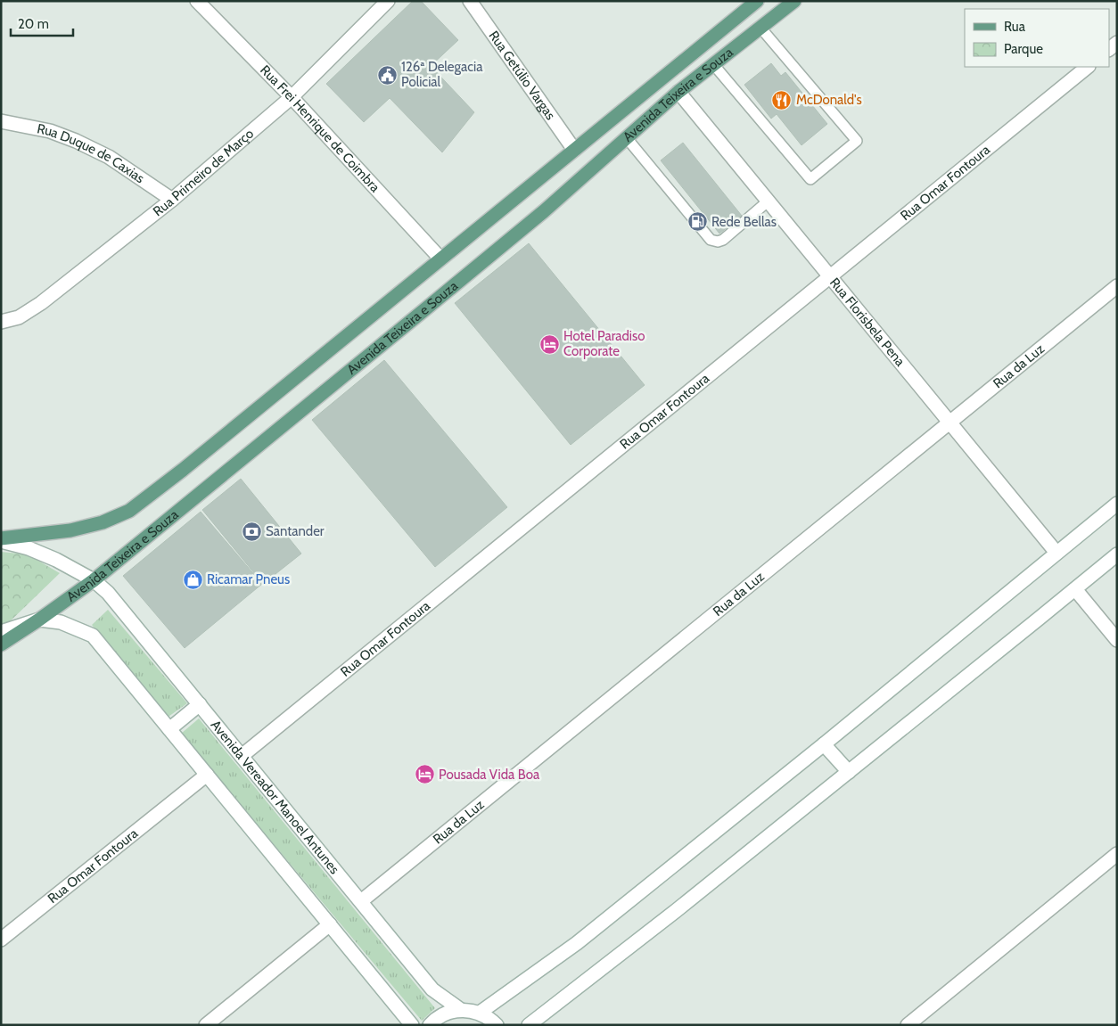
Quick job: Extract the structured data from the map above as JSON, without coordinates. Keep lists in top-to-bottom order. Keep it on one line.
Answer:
{"streets":{"main road":["Avenida Teixeira e Souza"],"street":["Rua Getúlio Vargas","Rua Frei Henrique de Coimbra","Rua Duque de Caxias","Rua Primeiro de Março","Rua Omar Fontoura","Rua Florisbela Pena","Rua da Luz","Avenida Vereador Manoel Antunes"]},"crossings":[["Rua Getúlio Vargas","Avenida Teixeira e Souza"],["Avenida Teixeira e Souza","Rua Frei Henrique de Coimbra"],["Avenida Teixeira e Souza","Rua Florisbela Pena"],["Avenida Teixeira e Souza","Avenida Vereador Manoel Antunes"],["Rua Frei Henrique de Coimbra","Rua Primeiro de Março"],["Rua Duque de Caxias","Rua Primeiro de Março"],["Rua Omar Fontoura","Rua Florisbela Pena"],["Rua Omar Fontoura","Avenida Vereador Manoel Antunes"],["Rua Florisbela Pena","Rua da Luz"],["Rua da Luz","Avenida Vereador Manoel Antunes"]],"places":{"public building":["126ª Delegacia Policial"],"restaurant":["McDonald's"],"fuel station":["Rede Bellas"],"hotel":["Hotel Paradiso Corporate","Pousada Vida Boa"],"bank":["Santander"],"shop":["Ricamar Pneus"]},"legend":["Rua","Parque"],"scale_bar":"20 m"}
